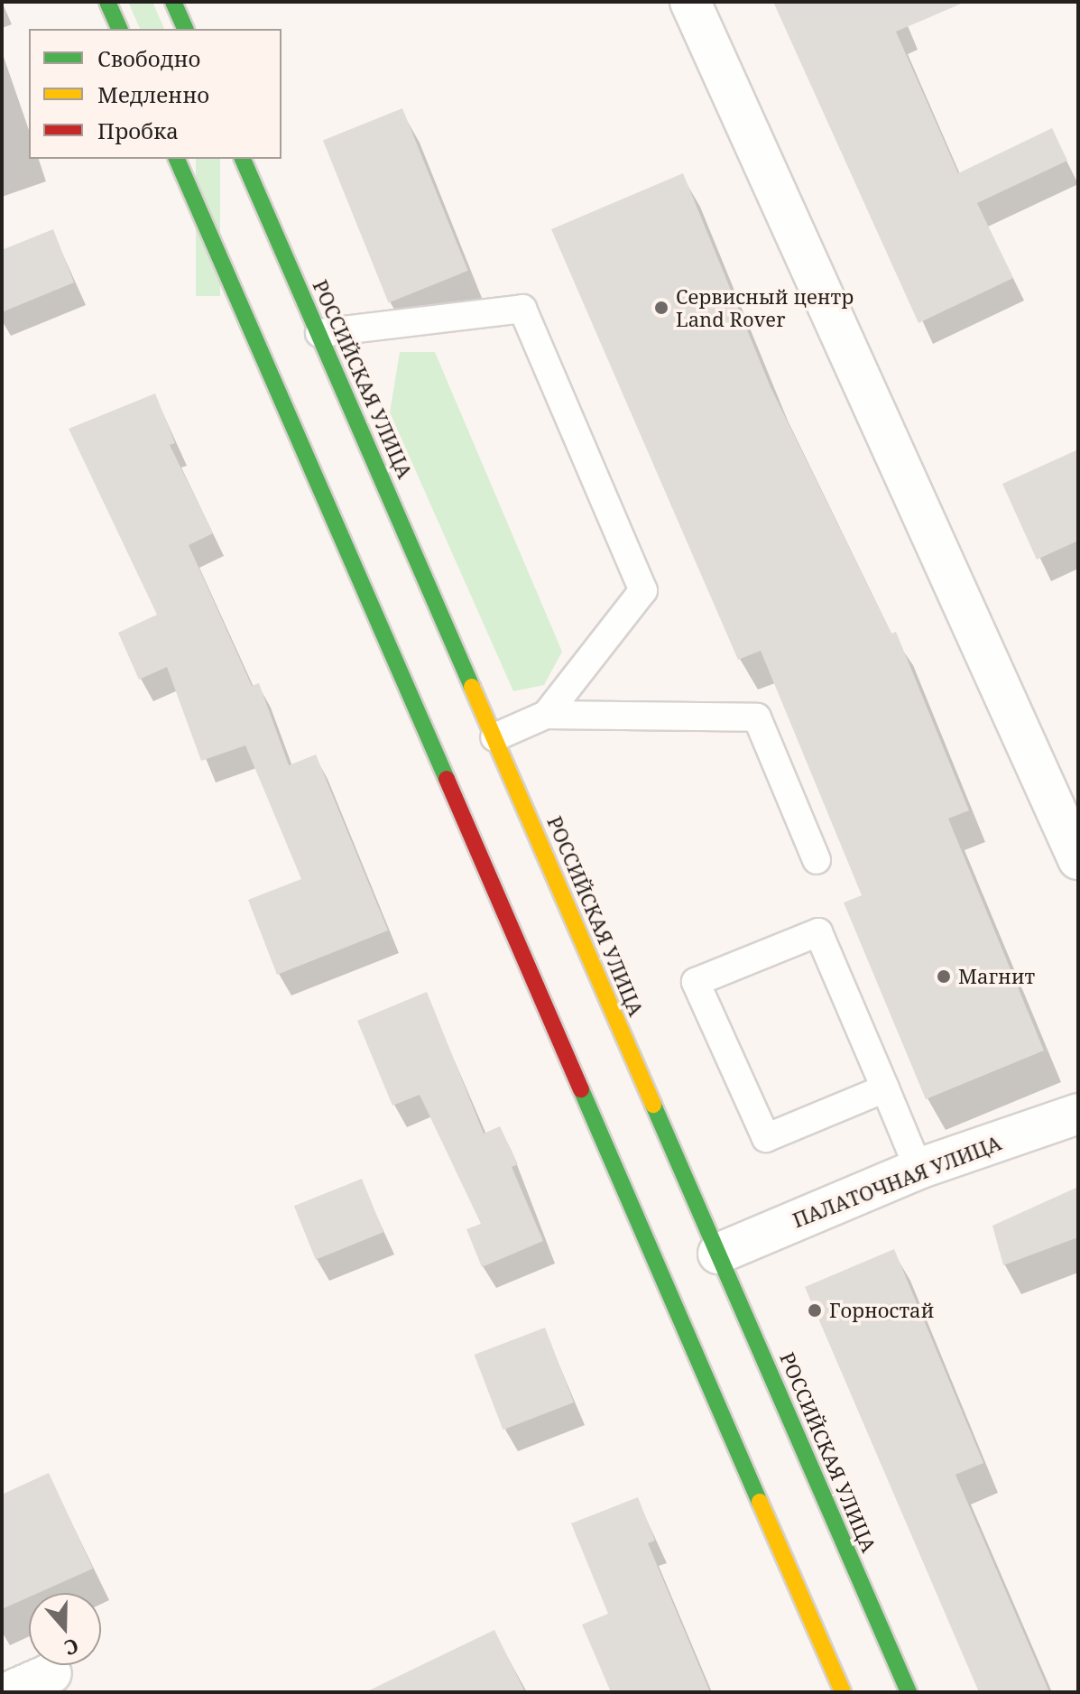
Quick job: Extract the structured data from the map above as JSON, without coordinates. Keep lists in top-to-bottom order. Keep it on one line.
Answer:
{"streets":{"main road":["РОССИЙСКАЯ УЛИЦА"],"street":["ПАЛАТОЧНАЯ УЛИЦА"]},"crossings":[["РОССИЙСКАЯ УЛИЦА","ПАЛАТОЧНАЯ УЛИЦА"]],"places":["Сервисный центр Land Rover","Магнит","Горностай"],"legend":["Свободно","Медленно","Пробка"],"north":"bottom"}
